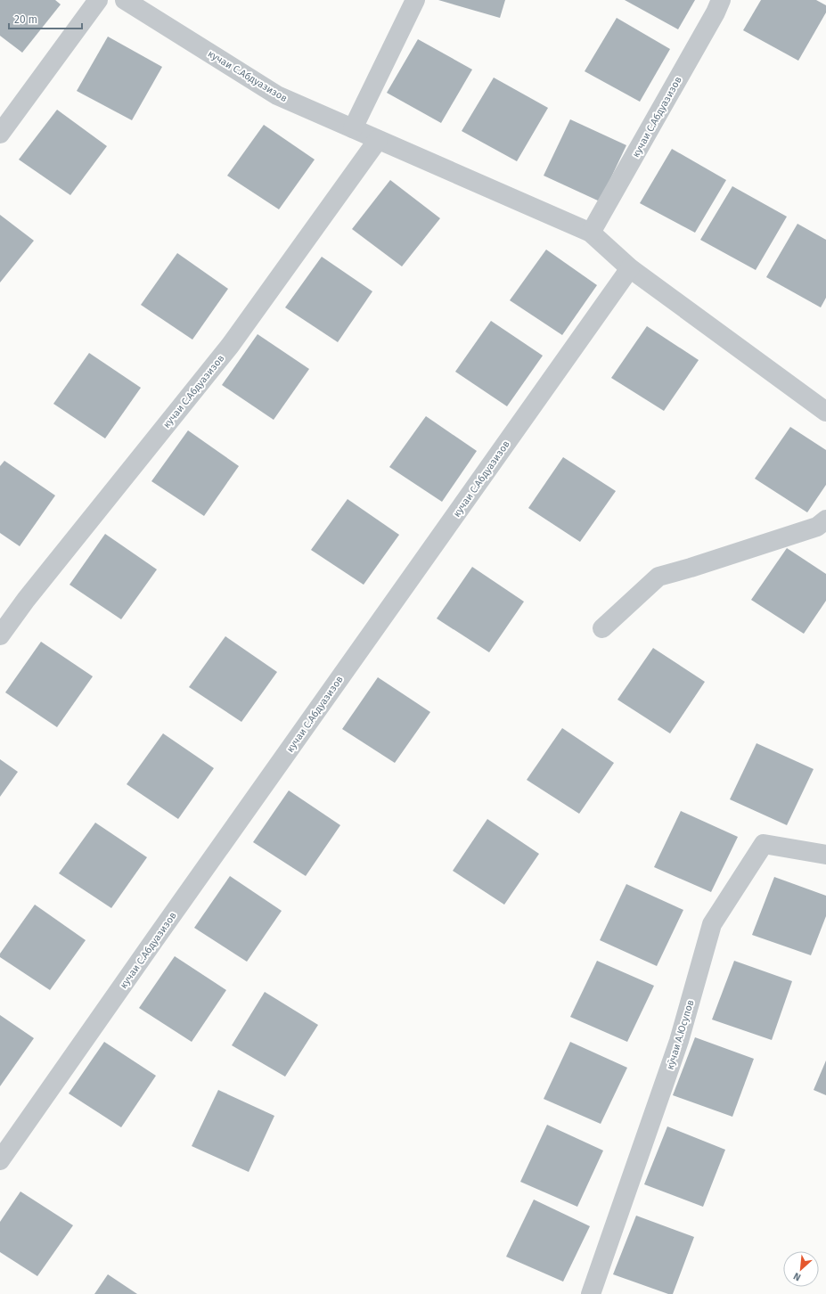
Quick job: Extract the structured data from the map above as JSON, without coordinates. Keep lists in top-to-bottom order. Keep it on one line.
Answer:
{"streets":{"street":["кучаи С.Абдуазизов","кӯчаи А.Юсупов"]},"scale_bar":"20 m","north":"bottom left"}
